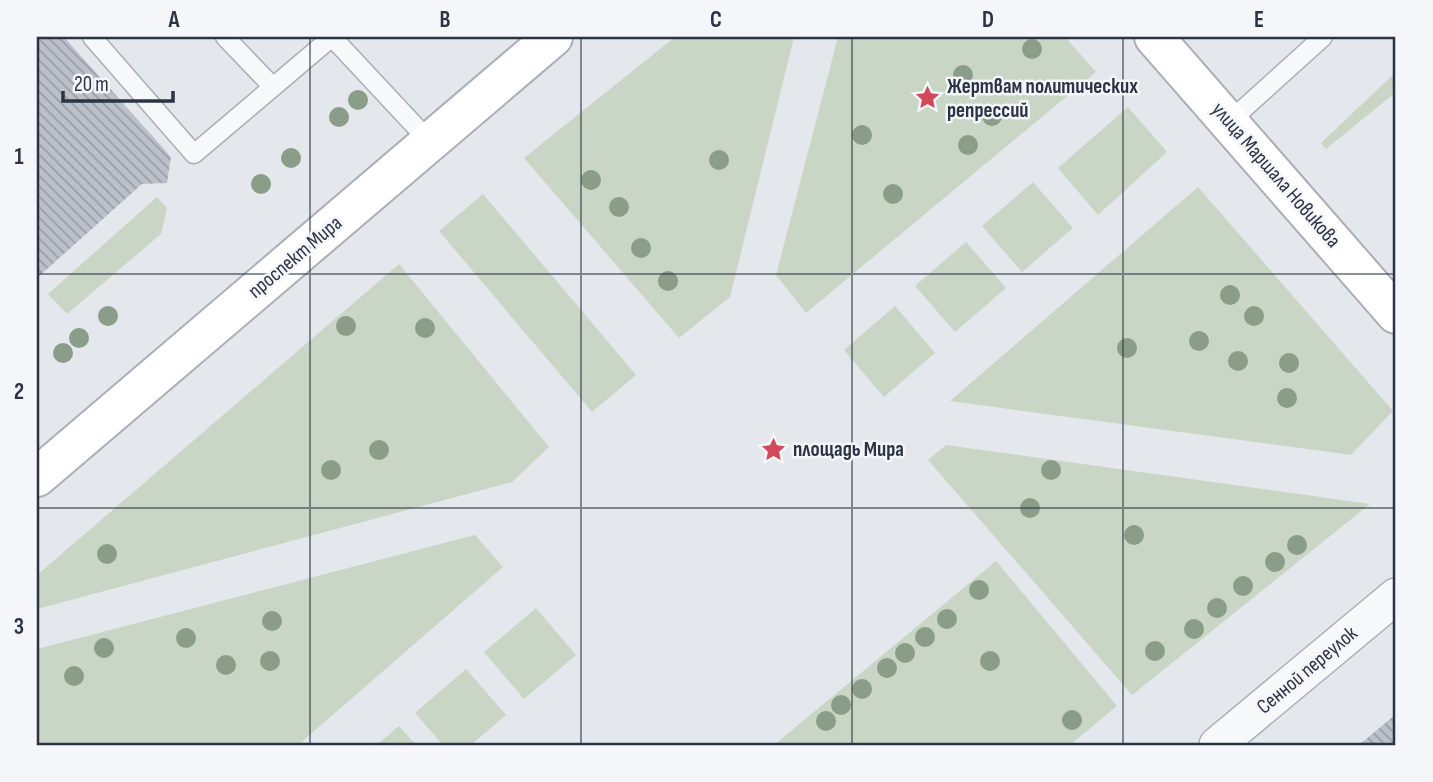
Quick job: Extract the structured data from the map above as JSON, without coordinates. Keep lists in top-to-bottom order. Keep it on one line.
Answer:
{"streets":{"main road":["улица Маршала Новикова","проспект Мира"],"street":["Сенной переулок"]},"places":{"place":["Жертвам политических репрессий","площадь Мира"]},"scale_bar":"20 m","grid":{"columns":["A","B","C","D","E"],"rows":["1","2","3"]}}
